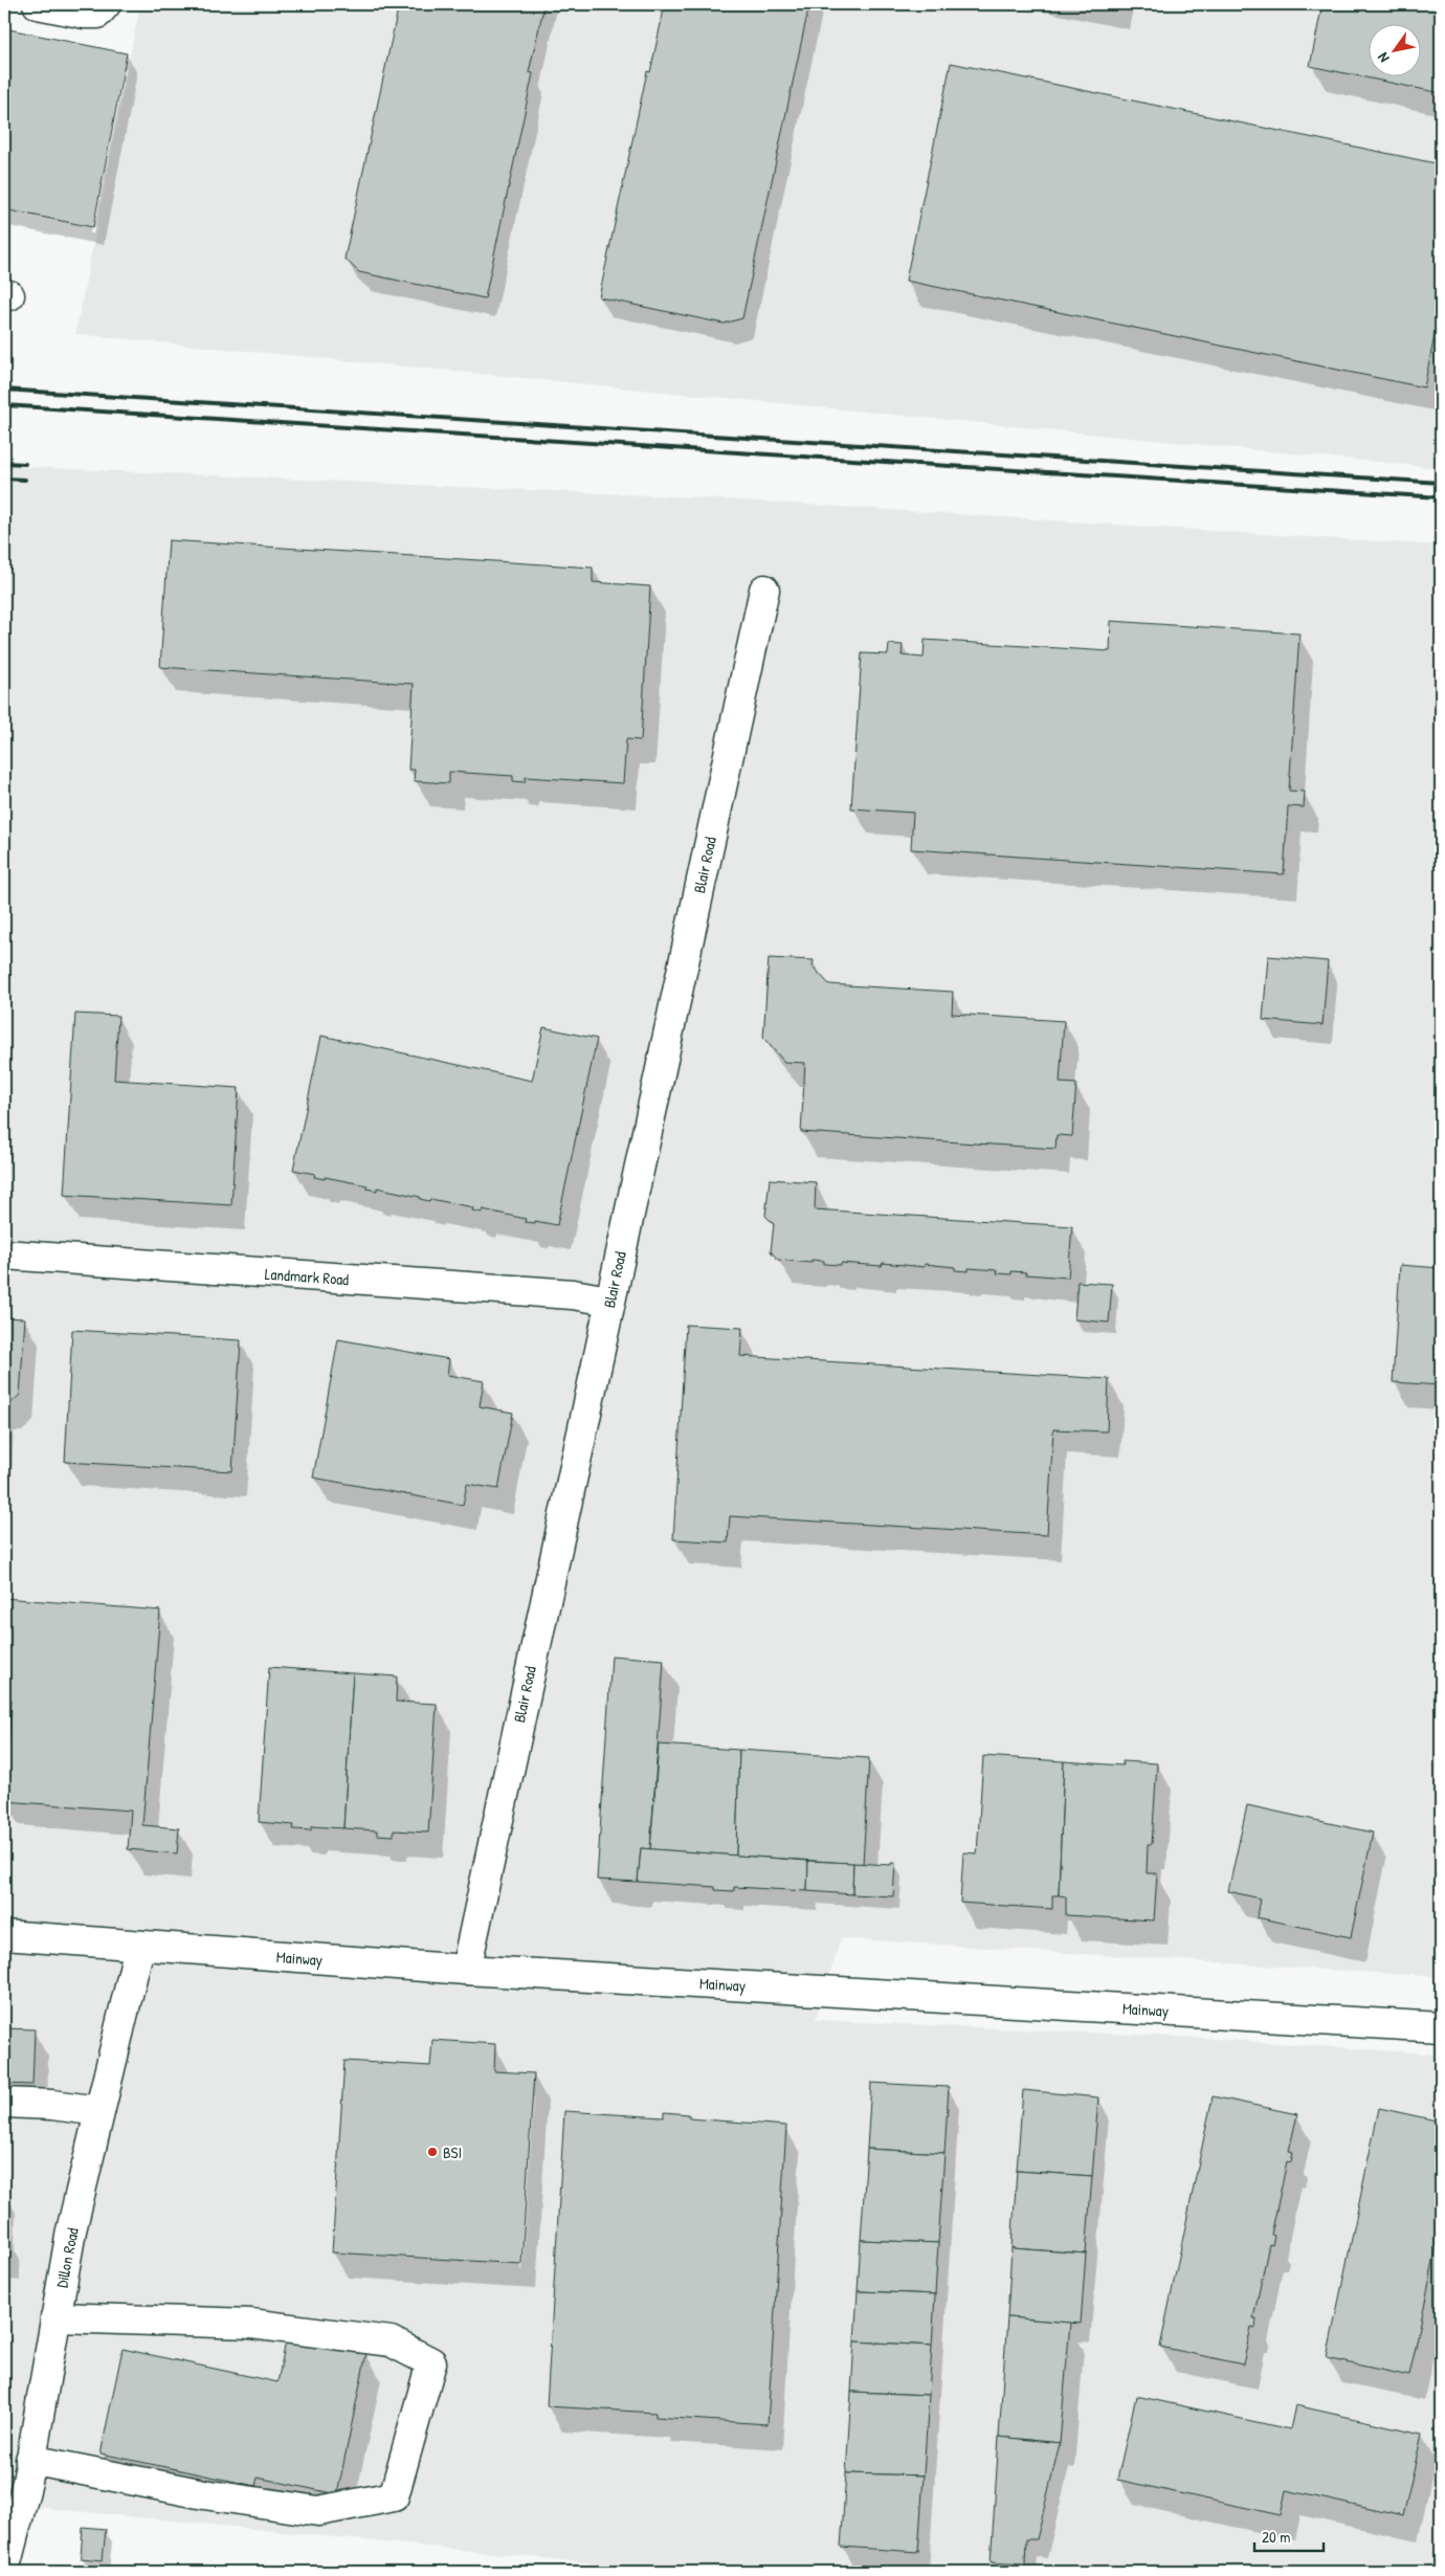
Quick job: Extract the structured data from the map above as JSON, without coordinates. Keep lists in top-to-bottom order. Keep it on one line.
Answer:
{"streets":{"street":["Blair Road","Landmark Road","Mainway","Dillon Road"]},"crossings":[["Blair Road","Landmark Road"],["Blair Road","Mainway"],["Mainway","Dillon Road"]],"places":["BSI"],"scale_bar":"20 m","north":"bottom left"}
